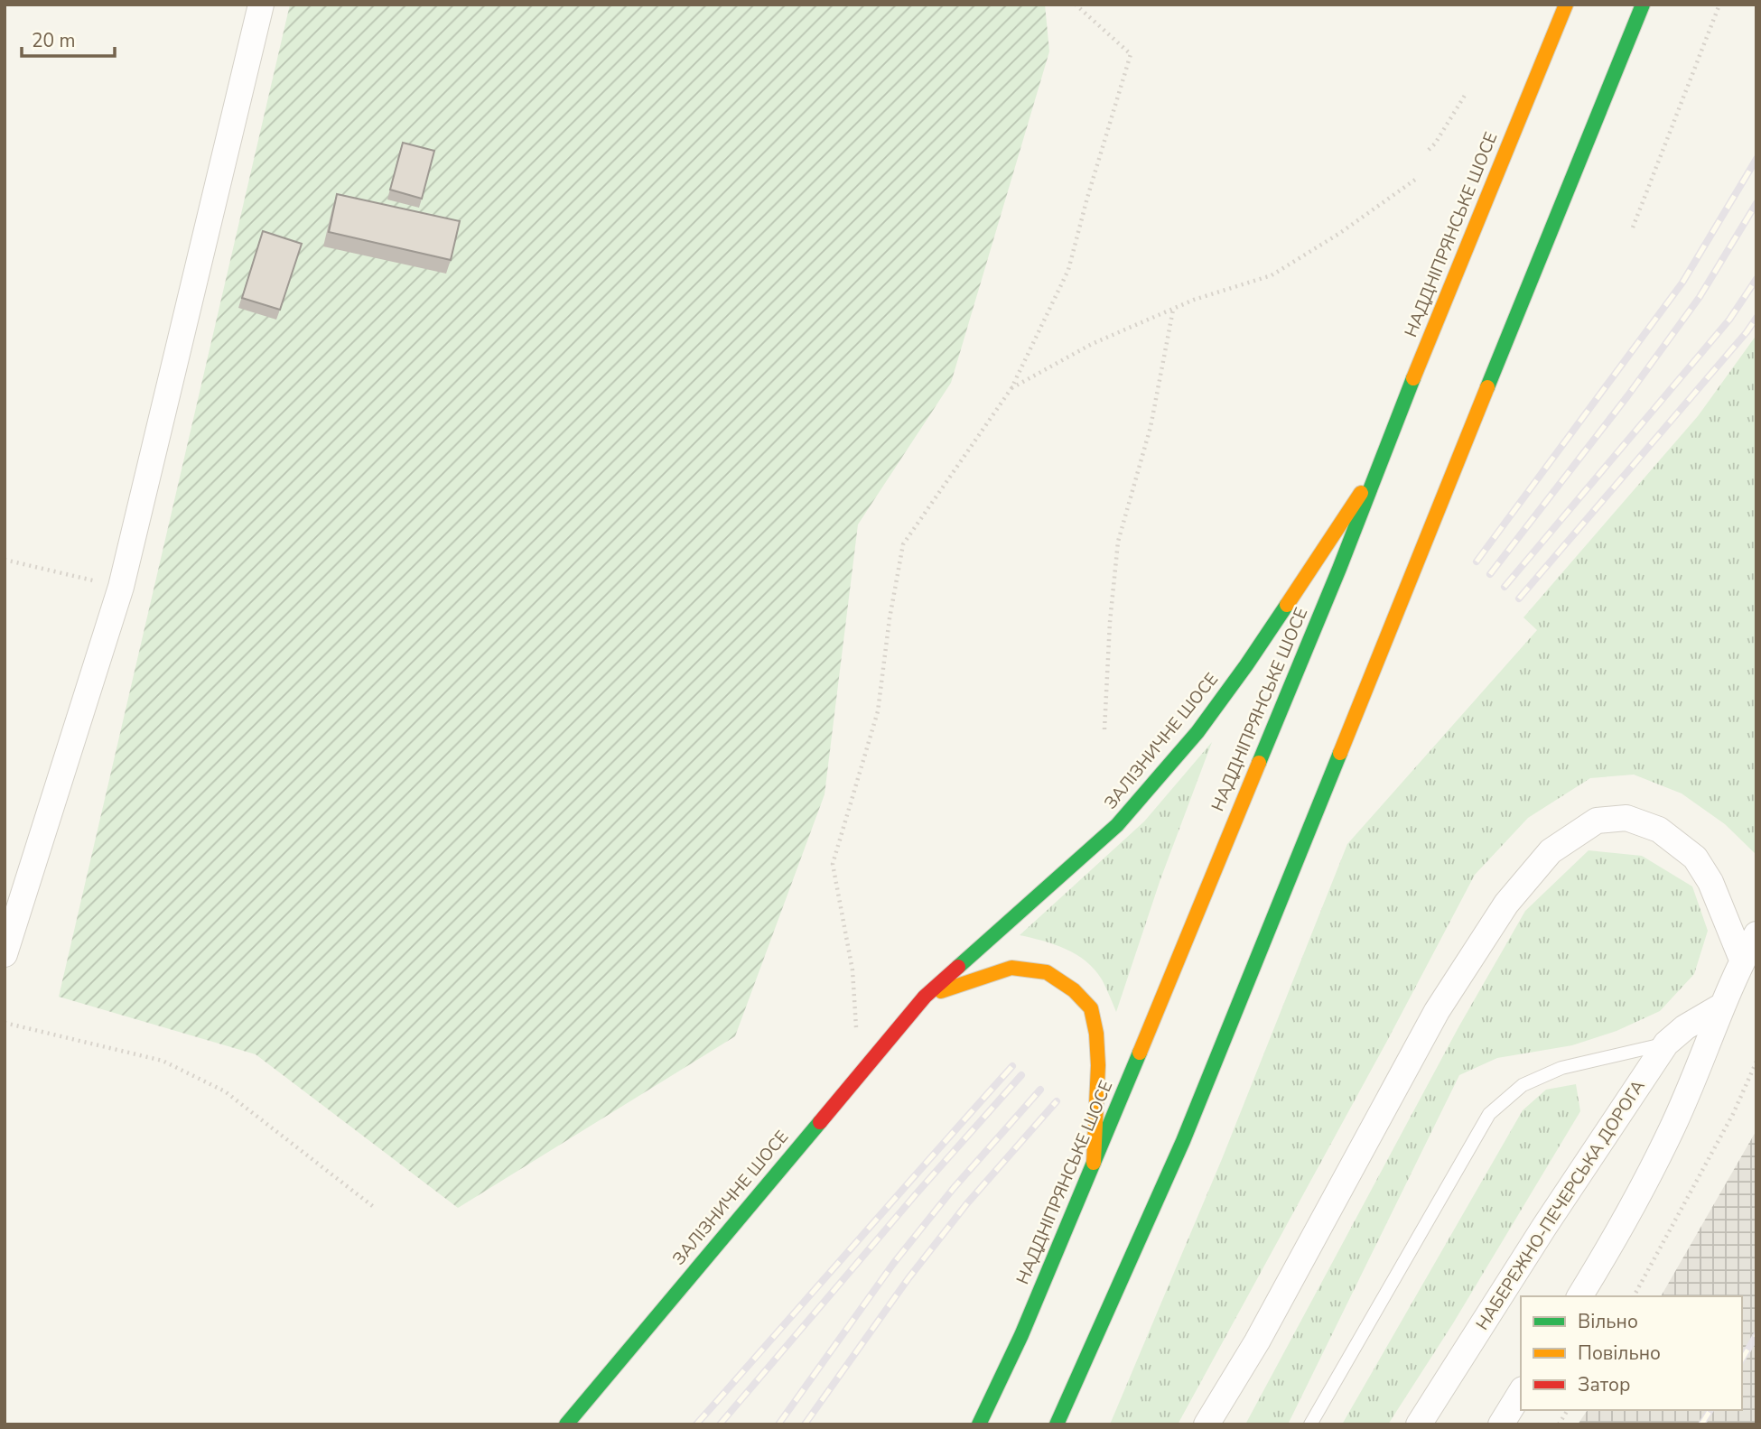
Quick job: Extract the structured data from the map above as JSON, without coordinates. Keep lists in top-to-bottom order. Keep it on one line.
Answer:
{"streets":{"main road":["НАДДНІПРЯНСЬКЕ ШОСЕ","ЗАЛІЗНИЧНЕ ШОСЕ"],"street":["НАБЕРЕЖНО-ПЕЧЕРСЬКА ДОРОГА"]},"crossings":[["НАДДНІПРЯНСЬКЕ ШОСЕ","ЗАЛІЗНИЧНЕ ШОСЕ"]],"legend":["Вільно","Повільно","Затор"],"scale_bar":"20 m"}
